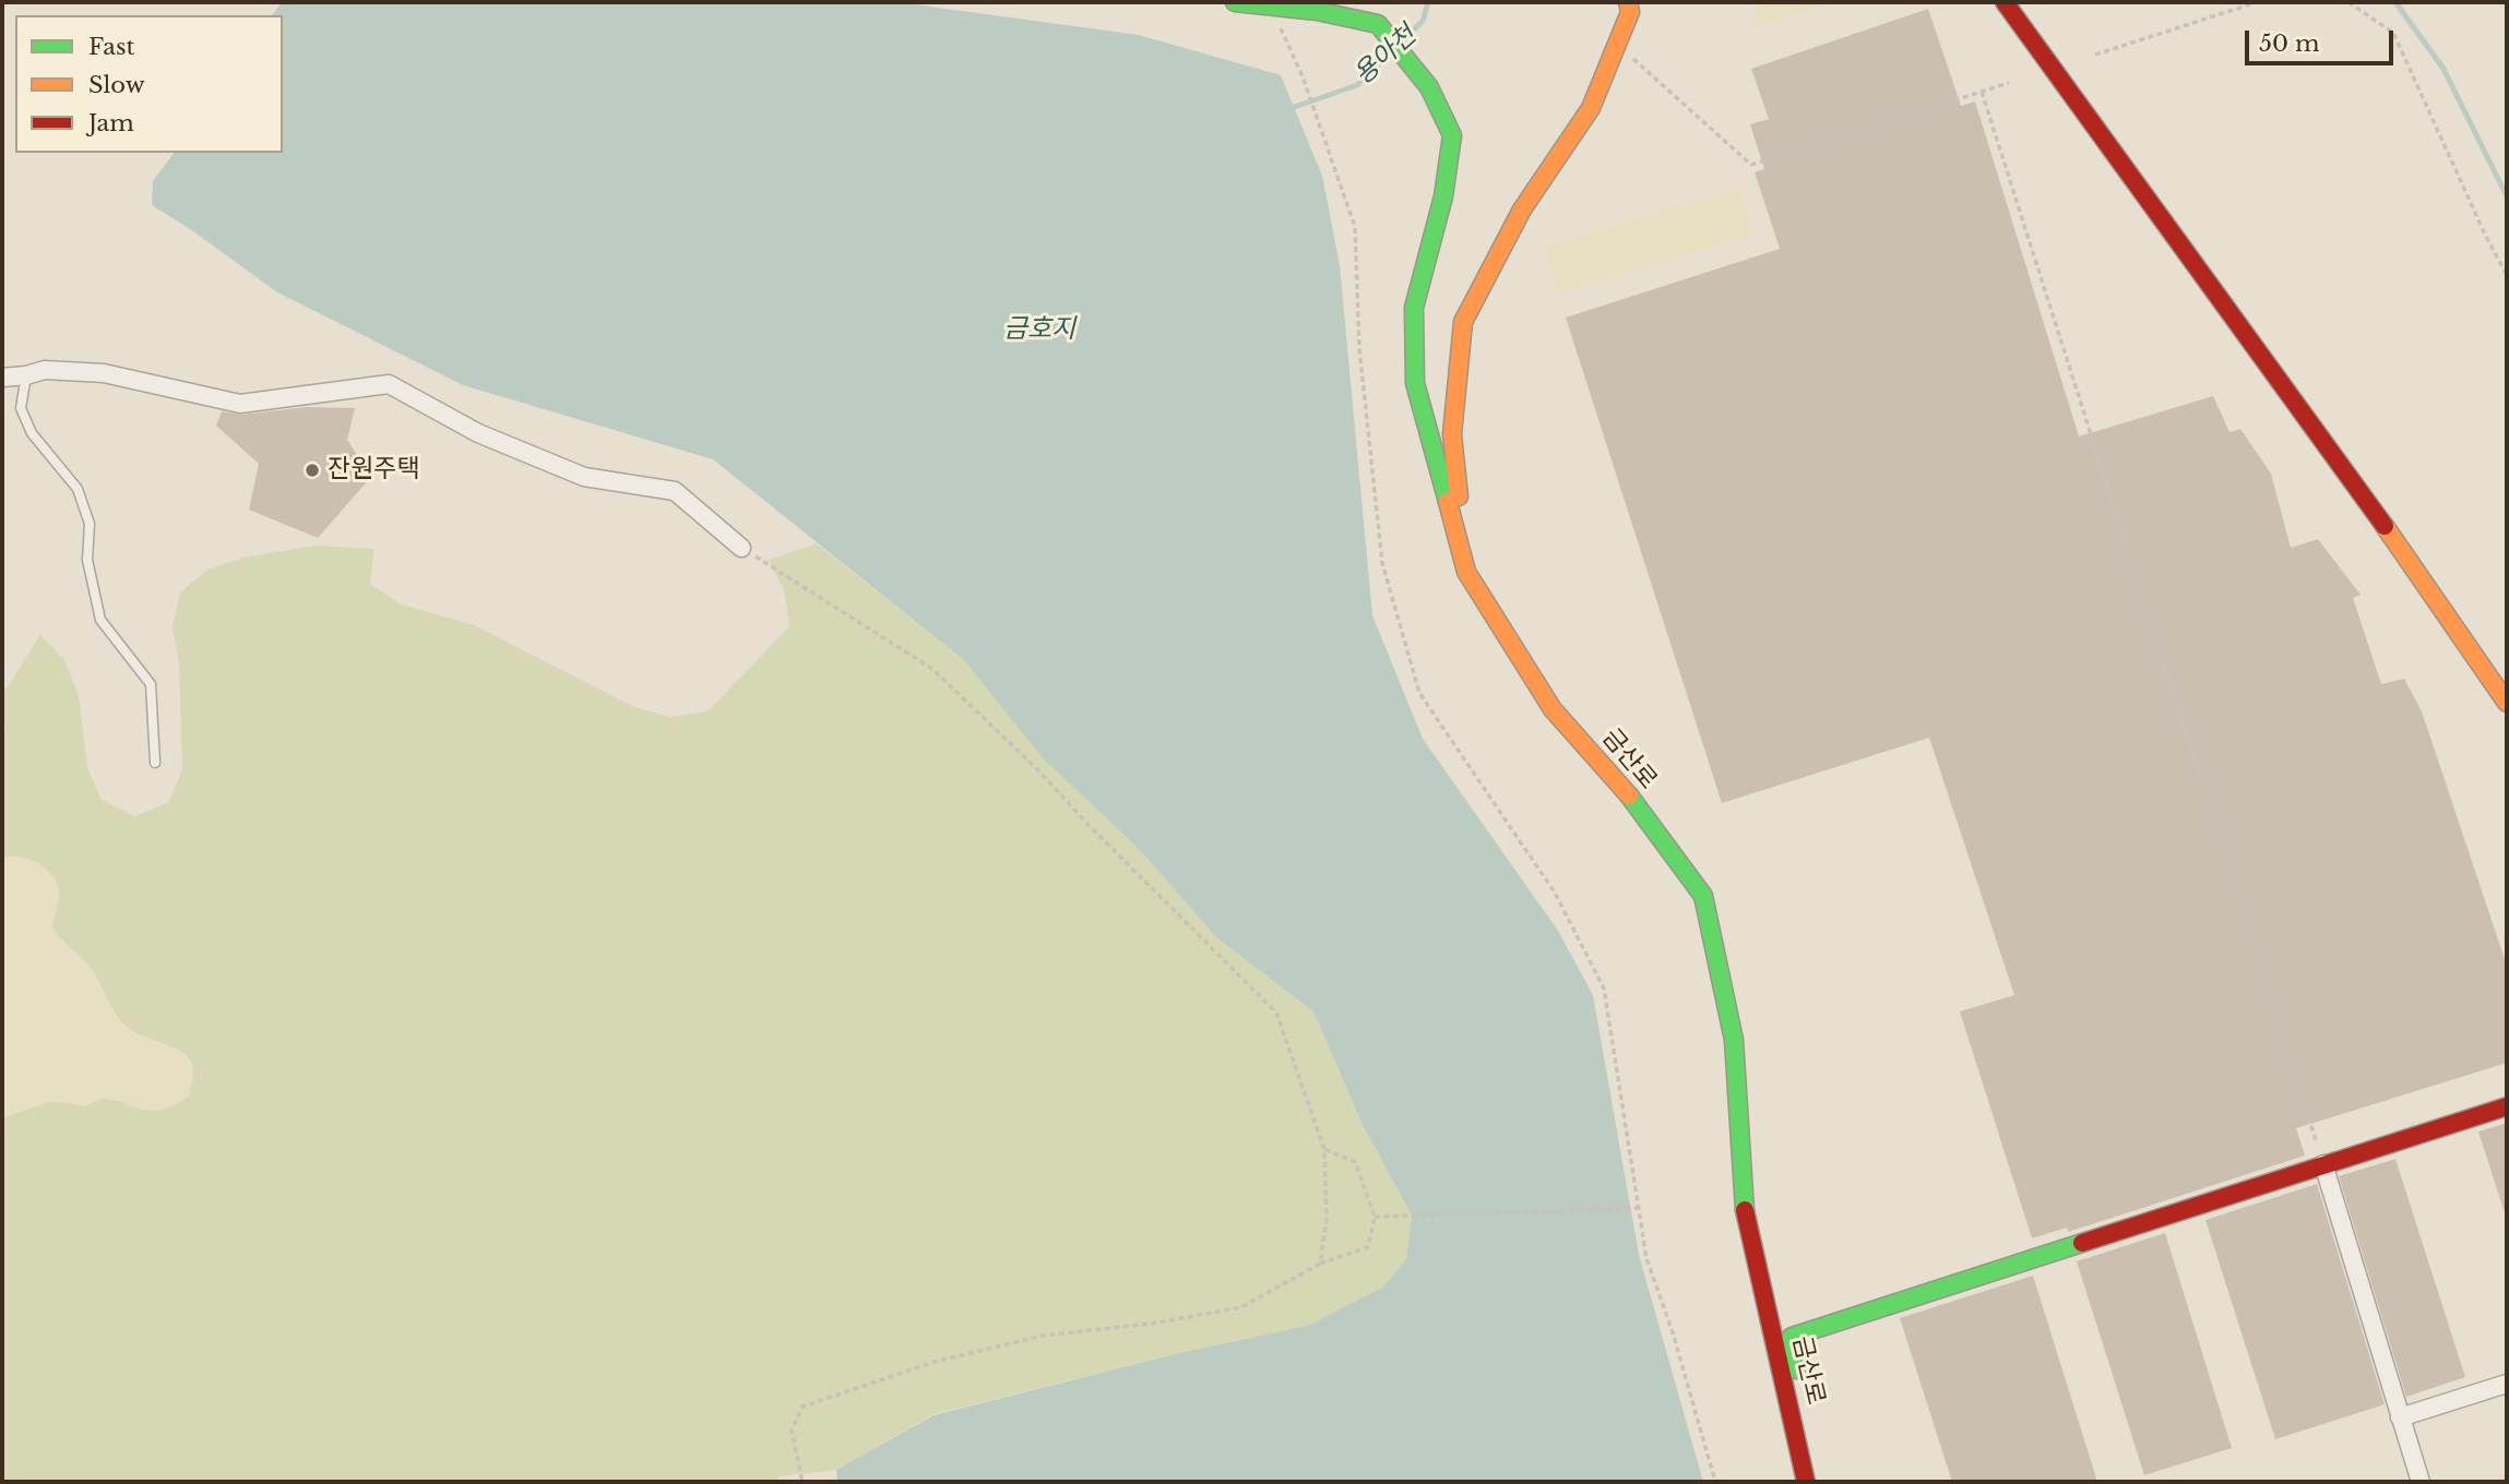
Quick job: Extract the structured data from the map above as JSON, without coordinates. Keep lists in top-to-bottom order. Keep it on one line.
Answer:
{"streets":{"street":["금산로"]},"water":["용아천","금호지"],"places":["잔원주택"],"legend":["Fast","Slow","Jam"],"scale_bar":"50 m"}
